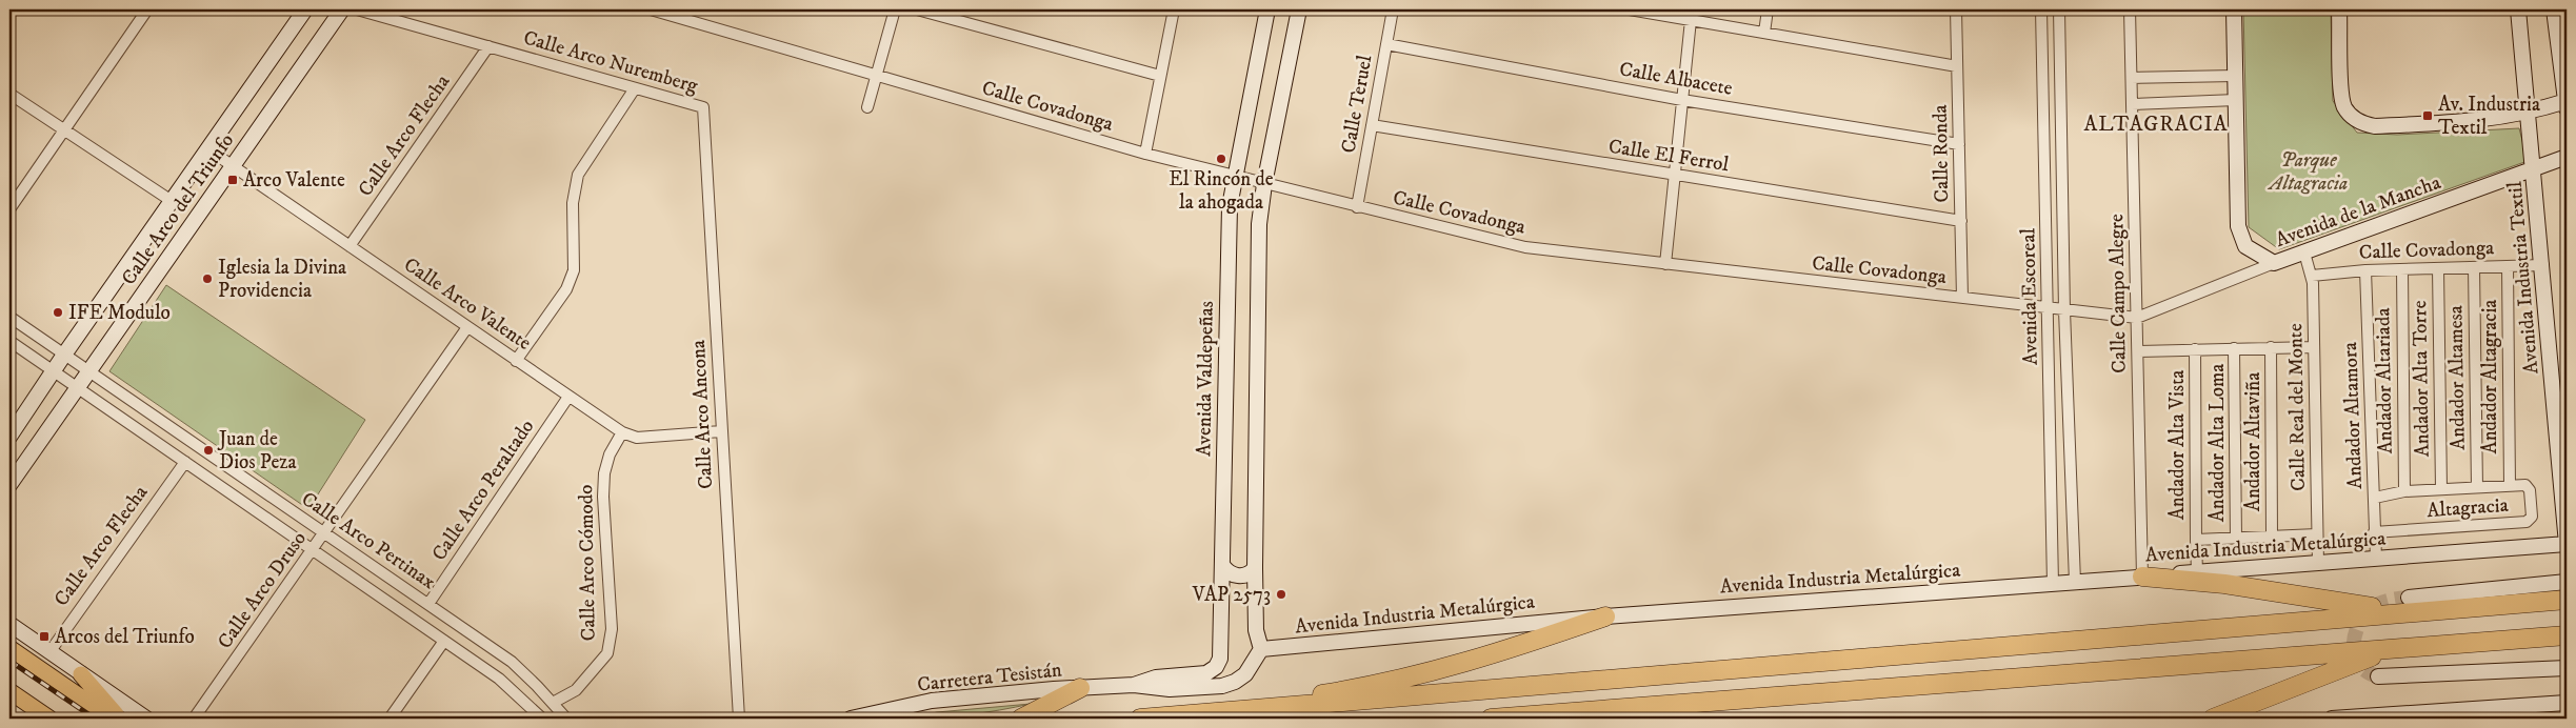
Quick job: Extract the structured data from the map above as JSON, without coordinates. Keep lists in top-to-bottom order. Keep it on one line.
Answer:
{"streets":{"street":["Calle Arco Nuremberg","Calle Albacete","Calle Teruel","Calle Covadonga","Calle Arco Flecha","Calle Ronda","Calle El Ferrol","Calle Arco del Triunfo","Avenida de la Mancha","Avenida Industria Textil","Calle Campo Alegre","Avenida Escoreal","Calle Arco Valente","Andador Altagracia","Andador Altamesa","Avenida Valdepeñas","Andador Alta Torre","Andador Altariada","Calle Real del Monte","Calle Arco Ancona","Andador Altamora","Andador Altaviña","Andador Alta Loma","Andador Alta Vista","Calle Arco Peraltado","Altagracia","Calle Arco Pertinax","Avenida Industria Metalúrgica","Calle Arco Cómodo","Calle Arco Druso","Carretera Tesistán"]},"crossings":[["Calle Arco Nuremberg","Calle Arco Flecha"],["Calle Arco Nuremberg","Calle Arco Ancona"],["Calle Albacete","Calle Teruel"],["Calle Albacete","Calle Ronda"],["Calle Teruel","Calle Covadonga"],["Calle Teruel","Calle El Ferrol"],["Calle Covadonga","Calle Ronda"],["Calle Covadonga","Avenida de la Mancha"],["Calle Covadonga","Avenida Industria Textil"],["Calle Covadonga","Calle Campo Alegre"],["Calle Covadonga","Avenida Escoreal"],["Calle Covadonga","Andador Altagracia"],["Calle Covadonga","Andador Altamesa"],["Calle Covadonga","Avenida Valdepeñas"],["Calle Covadonga","Andador Alta Torre"],["Calle Covadonga","Andador Altariada"],["Calle Covadonga","Calle Real del Monte"],["Calle Covadonga","Andador Altamora"],["Calle Arco Flecha","Calle Arco Valente"],["Calle Arco Flecha","Calle Arco Pertinax"],["Calle Ronda","Calle El Ferrol"],["Calle Arco del Triunfo","Calle Arco Valente"],["Calle Arco del Triunfo","Calle Arco Pertinax"],["Avenida de la Mancha","Avenida Industria Textil"],["Avenida de la Mancha","Calle Real del Monte"],["Avenida Industria Textil","Avenida Industria Metalúrgica"],["Calle Campo Alegre","Avenida Industria Metalúrgica"],["Avenida Escoreal","Avenida Industria Metalúrgica"],["Calle Arco Valente","Calle Arco Ancona"],["Calle Arco Valente","Calle Arco Peraltado"],["Calle Arco Valente","Calle Arco Cómodo"],["Calle Arco Valente","Calle Arco Druso"],["Andador Altagracia","Altagracia"],["Andador Altamesa","Altagracia"],["Avenida Valdepeñas","Carretera Tesistán"],["Andador Alta Torre","Altagracia"],["Andador Altariada","Altagracia"],["Calle Real del Monte","Avenida Industria Metalúrgica"],["Andador Altamora","Altagracia"],["Andador Altamora","Avenida Industria Metalúrgica"],["Andador Alta Vista","Avenida Industria Metalúrgica"],["Calle Arco Peraltado","Calle Arco Pertinax"],["Calle Arco Pertinax","Calle Arco Cómodo"],["Calle Arco Pertinax","Calle Arco Druso"]],"districts":["ALTAGRACIA"],"parks":["Parque Altagracia"],"places":{"transit":["Av. Industria Textil","Arco Valente","Arcos del Triunfo"],"other":["El Rincón de la ahogada","Iglesia la Divina Providencia","IFE Modulo","Juan de Dios Peza","VAP 2573"]}}
